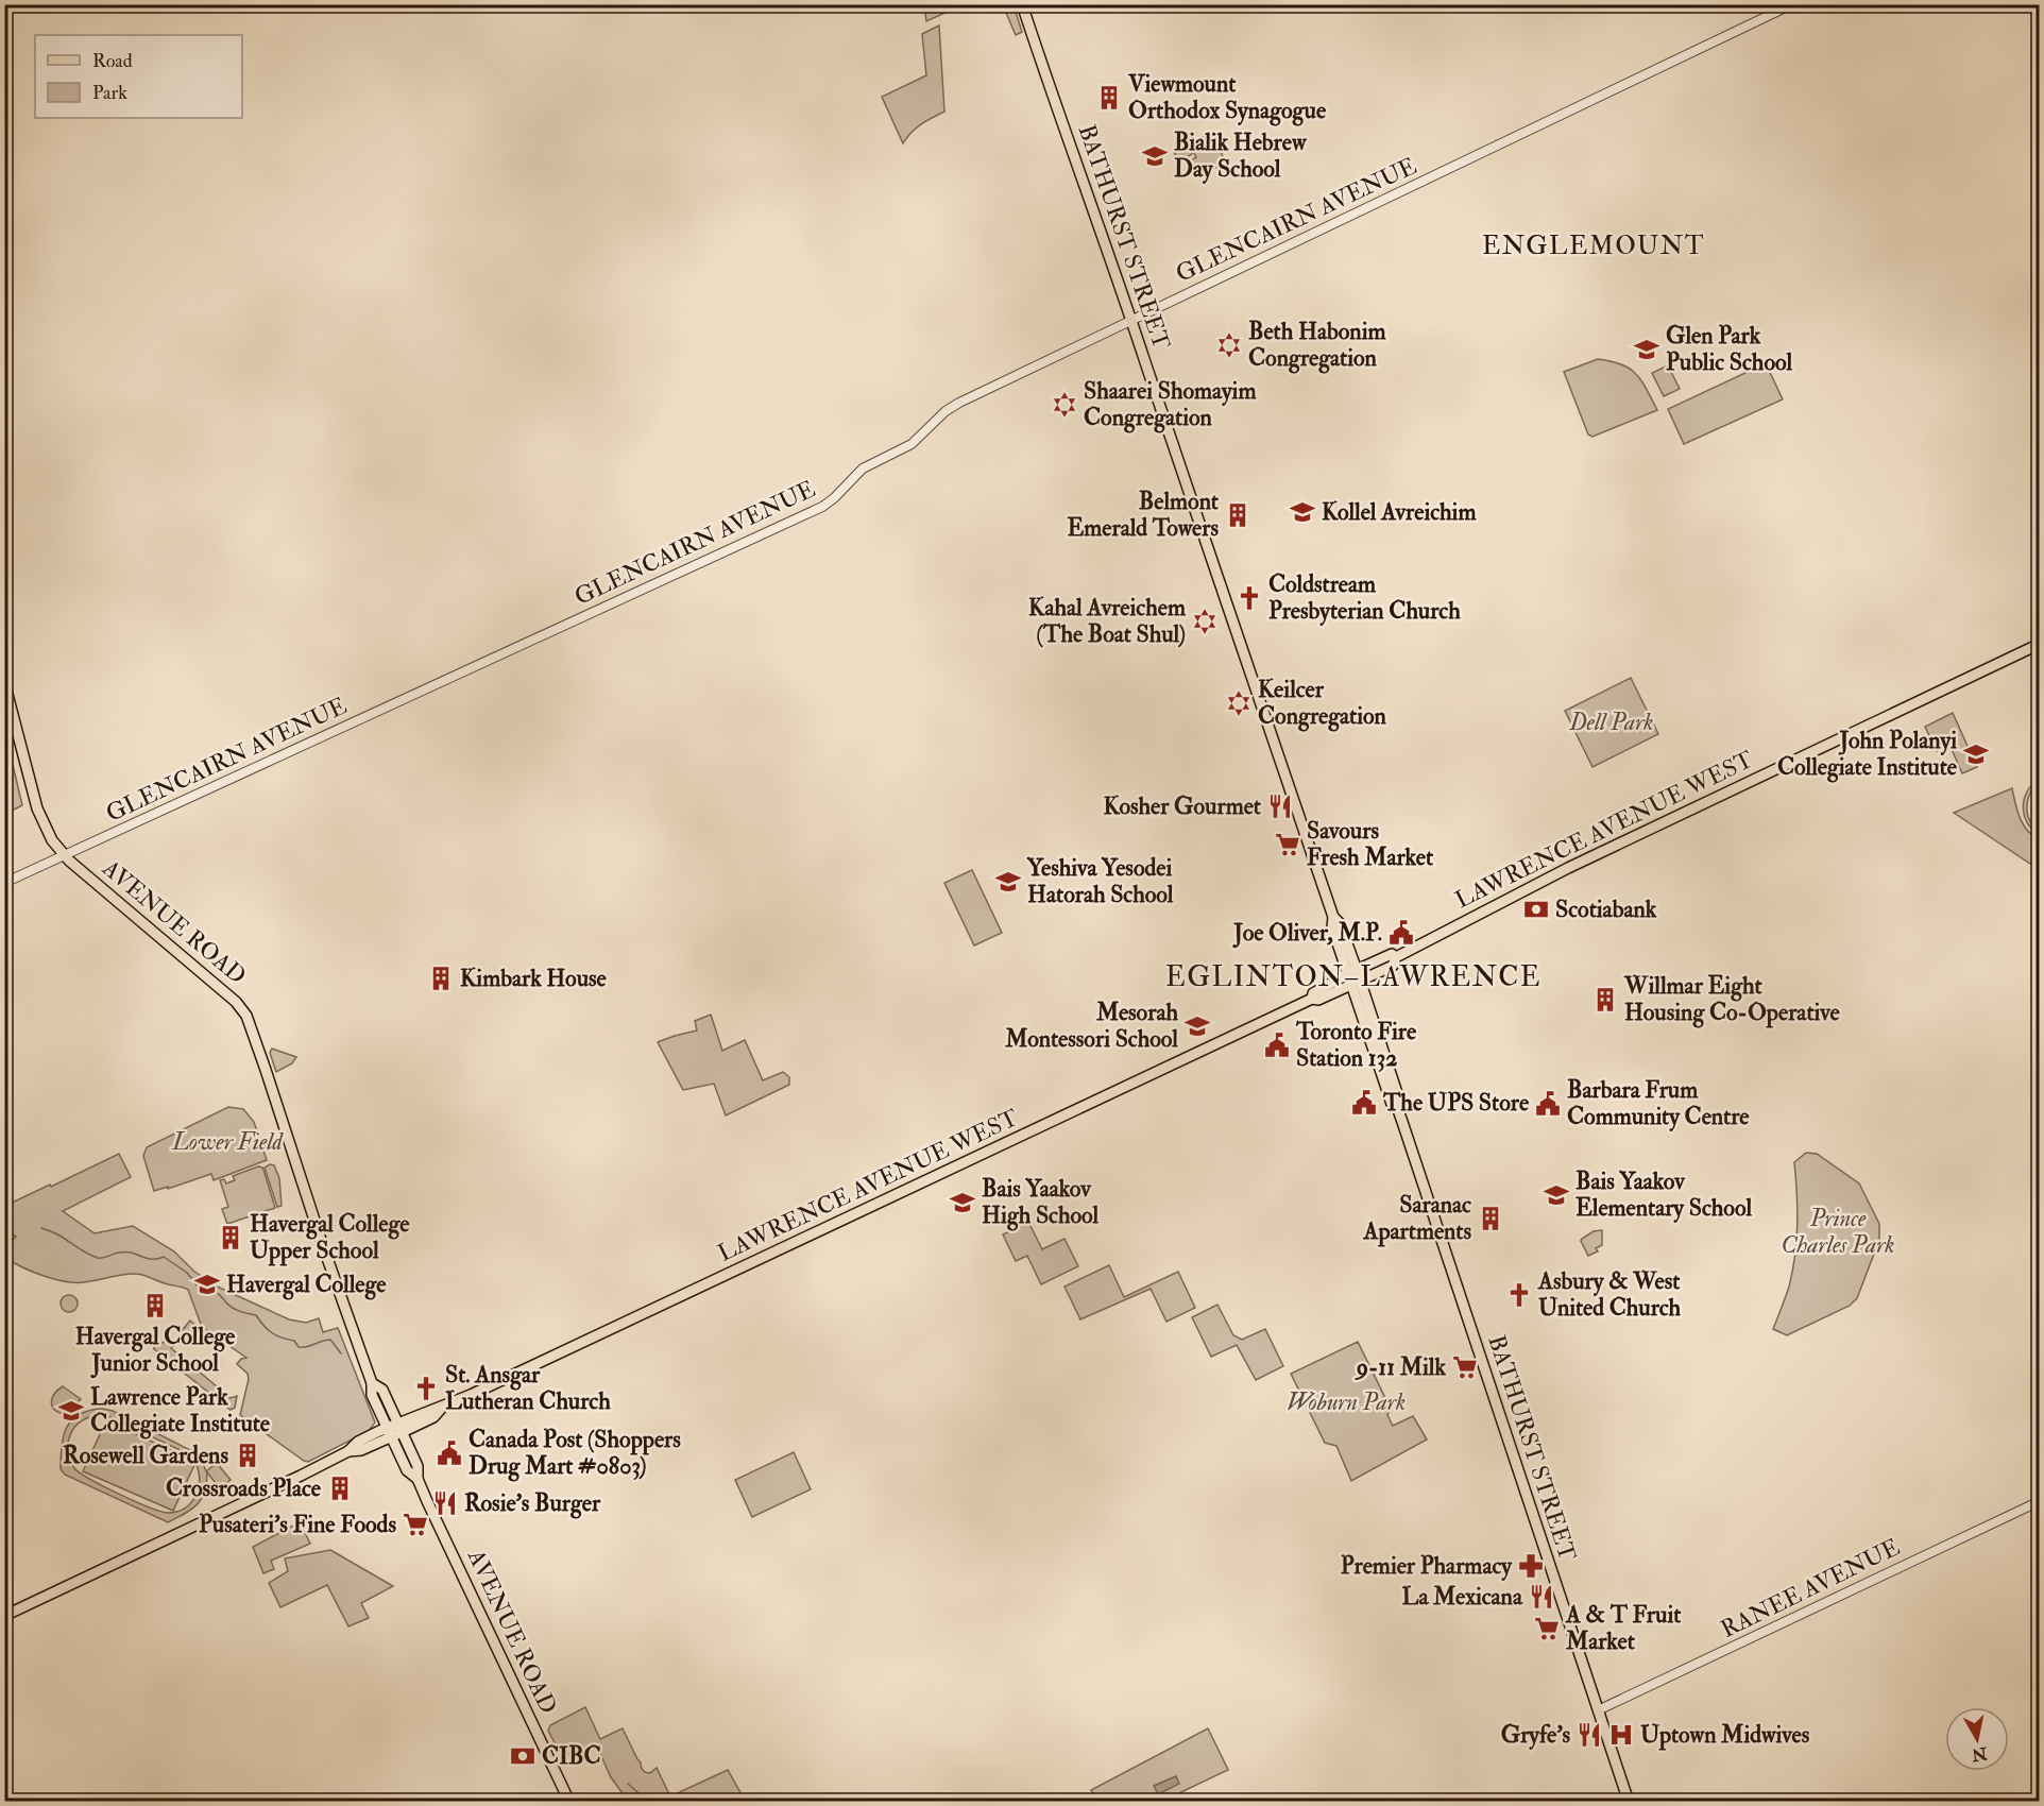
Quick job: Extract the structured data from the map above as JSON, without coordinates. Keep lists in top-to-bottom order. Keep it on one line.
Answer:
{"streets":{"main road":["BATHURST STREET","LAWRENCE AVENUE WEST","AVENUE ROAD"],"street":["GLENCAIRN AVENUE","RANEE AVENUE"]},"crossings":[["GLENCAIRN AVENUE","BATHURST STREET"],["GLENCAIRN AVENUE","AVENUE ROAD"],["BATHURST STREET","LAWRENCE AVENUE WEST"],["BATHURST STREET","RANEE AVENUE"],["LAWRENCE AVENUE WEST","AVENUE ROAD"]],"districts":["ENGLEMOUNT","EGLINTON–LAWRENCE"],"parks":["Dell Park","Lower Field","Prince Charles Park","Woburn Park"],"places":{"building":["Viewmount Orthodox Synagogue","Belmont Emerald Towers","Kimbark House","Willmar Eight Housing Co-Operative","Saranac Apartments","Havergal College Upper School","Havergal College Junior School","Rosewell Gardens","Crossroads Place"],"school or university":["Bialik Hebrew Day School","Glen Park Public School","Kollel Avreichim","John Polanyi Collegiate Institute","Yeshiva Yesodei Hatorah School","Mesorah Montessori School","Bais Yaakov Elementary School","Bais Yaakov High School","Havergal College","Lawrence Park Collegiate Institute"],"synagogue":["Beth Habonim Congregation","Shaarei Shomayim Congregation","Kahal Avreichem (The Boat Shul)","Keilcer Congregation"],"church":["Coldstream Presbyterian Church","Asbury & West United Church","St. Ansgar Lutheran Church"],"restaurant":["Kosher Gourmet","Rosie's Burger","La Mexicana","Gryfe's"],"supermarket":["Savours Fresh Market","9-11 Milk","Pusateri's Fine Foods","A & T Fruit Market"],"bank":["Scotiabank","CIBC"],"public building":["Joe Oliver, M.P.","Toronto Fire Station 132","The UPS Store","Barbara Frum Community Centre","Canada Post (Shoppers Drug Mart #0803)"],"pharmacy":["Premier Pharmacy"],"hospital":["Uptown Midwives"]},"legend":["Road","Park"],"north":"bottom"}
